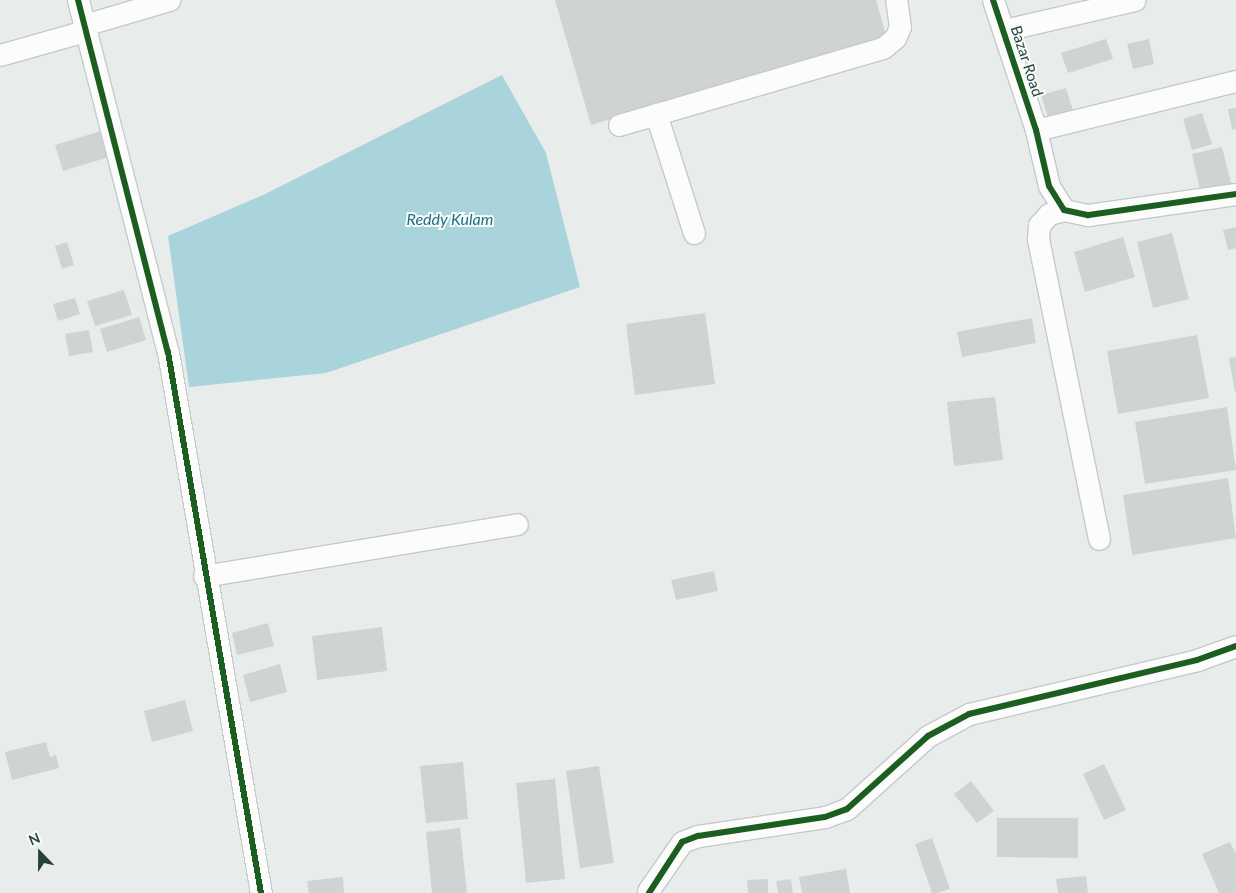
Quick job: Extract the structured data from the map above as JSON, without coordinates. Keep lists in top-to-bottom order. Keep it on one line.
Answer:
{"streets":{"street":["Bazar Road"]},"water":["Reddy Kulam"],"north":"top"}
